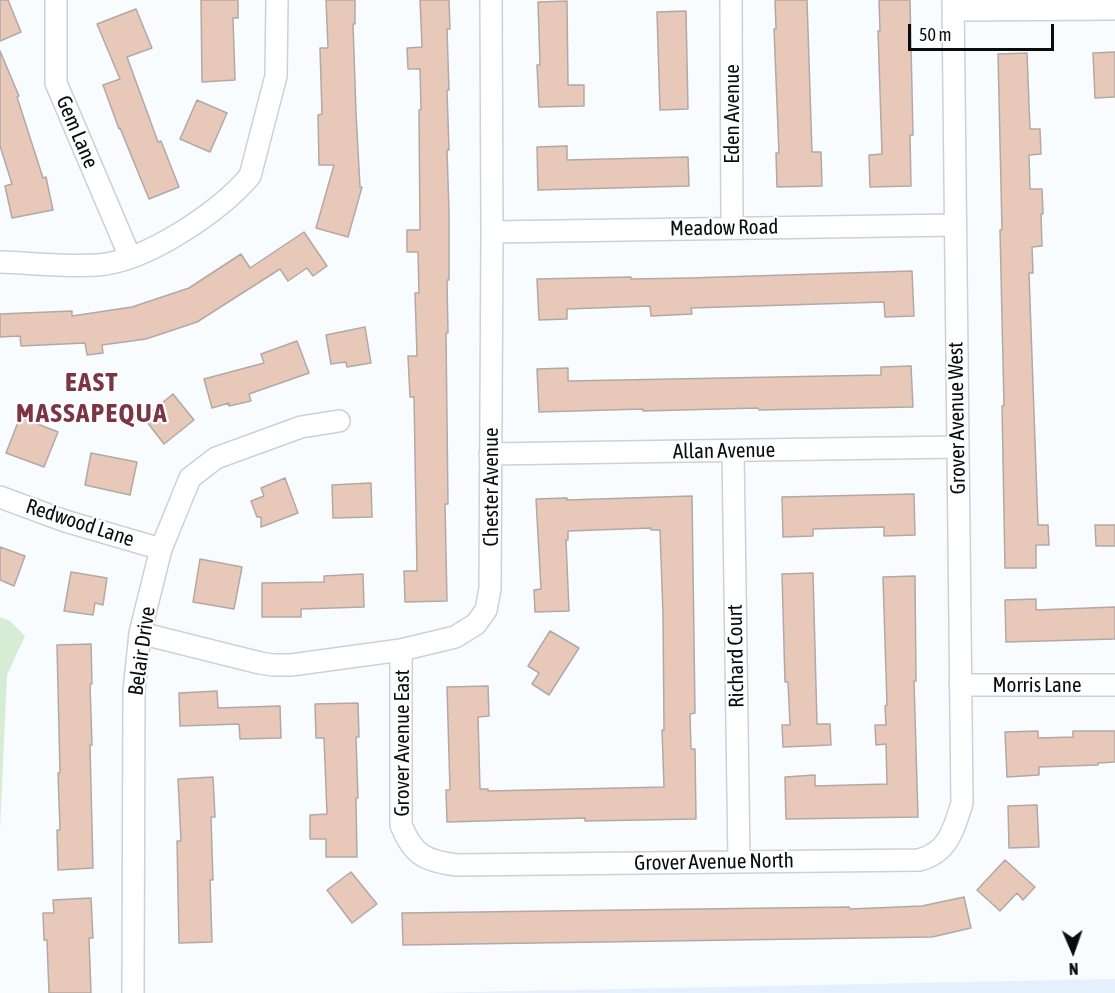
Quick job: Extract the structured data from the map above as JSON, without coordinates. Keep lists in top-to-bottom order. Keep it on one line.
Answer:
{"streets":{"street":["Eden Avenue","Gem Lane","Meadow Road","Grover Avenue West","Allan Avenue","Chester Avenue","Redwood Lane","Belair Drive","Richard Court","Morris Lane","Grover Avenue East","Grover Avenue North"]},"crossings":[["Eden Avenue","Meadow Road"],["Meadow Road","Grover Avenue West"],["Meadow Road","Chester Avenue"],["Grover Avenue West","Allan Avenue"],["Grover Avenue West","Morris Lane"],["Grover Avenue West","Grover Avenue North"],["Allan Avenue","Chester Avenue"],["Allan Avenue","Richard Court"],["Chester Avenue","Belair Drive"],["Chester Avenue","Grover Avenue East"],["Redwood Lane","Belair Drive"],["Richard Court","Grover Avenue North"],["Grover Avenue East","Grover Avenue North"]],"districts":["EAST MASSAPEQUA"],"scale_bar":"50 m","north":"bottom"}
